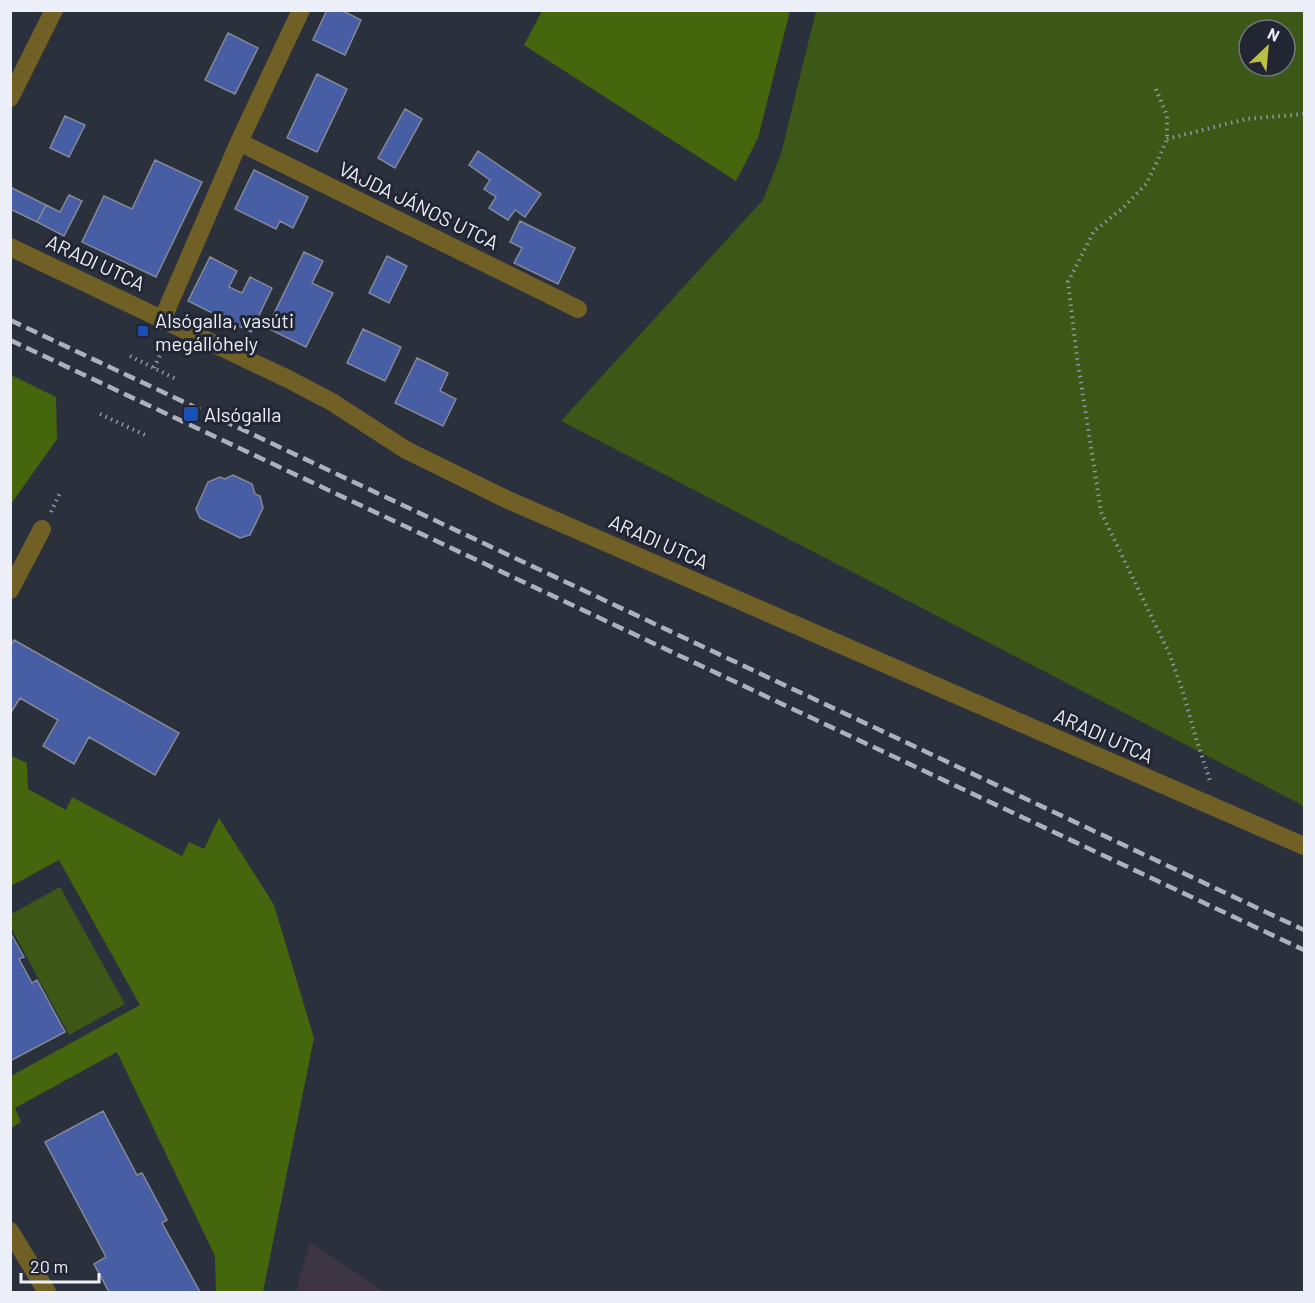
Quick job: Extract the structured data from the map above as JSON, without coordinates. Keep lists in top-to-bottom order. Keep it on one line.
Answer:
{"streets":{"street":["VAJDA JÁNOS UTCA","ARADI UTCA"]},"places":{"transit":["Alsógalla, vasúti megállóhely","Alsógalla"]},"scale_bar":"20 m","north":"top right"}
